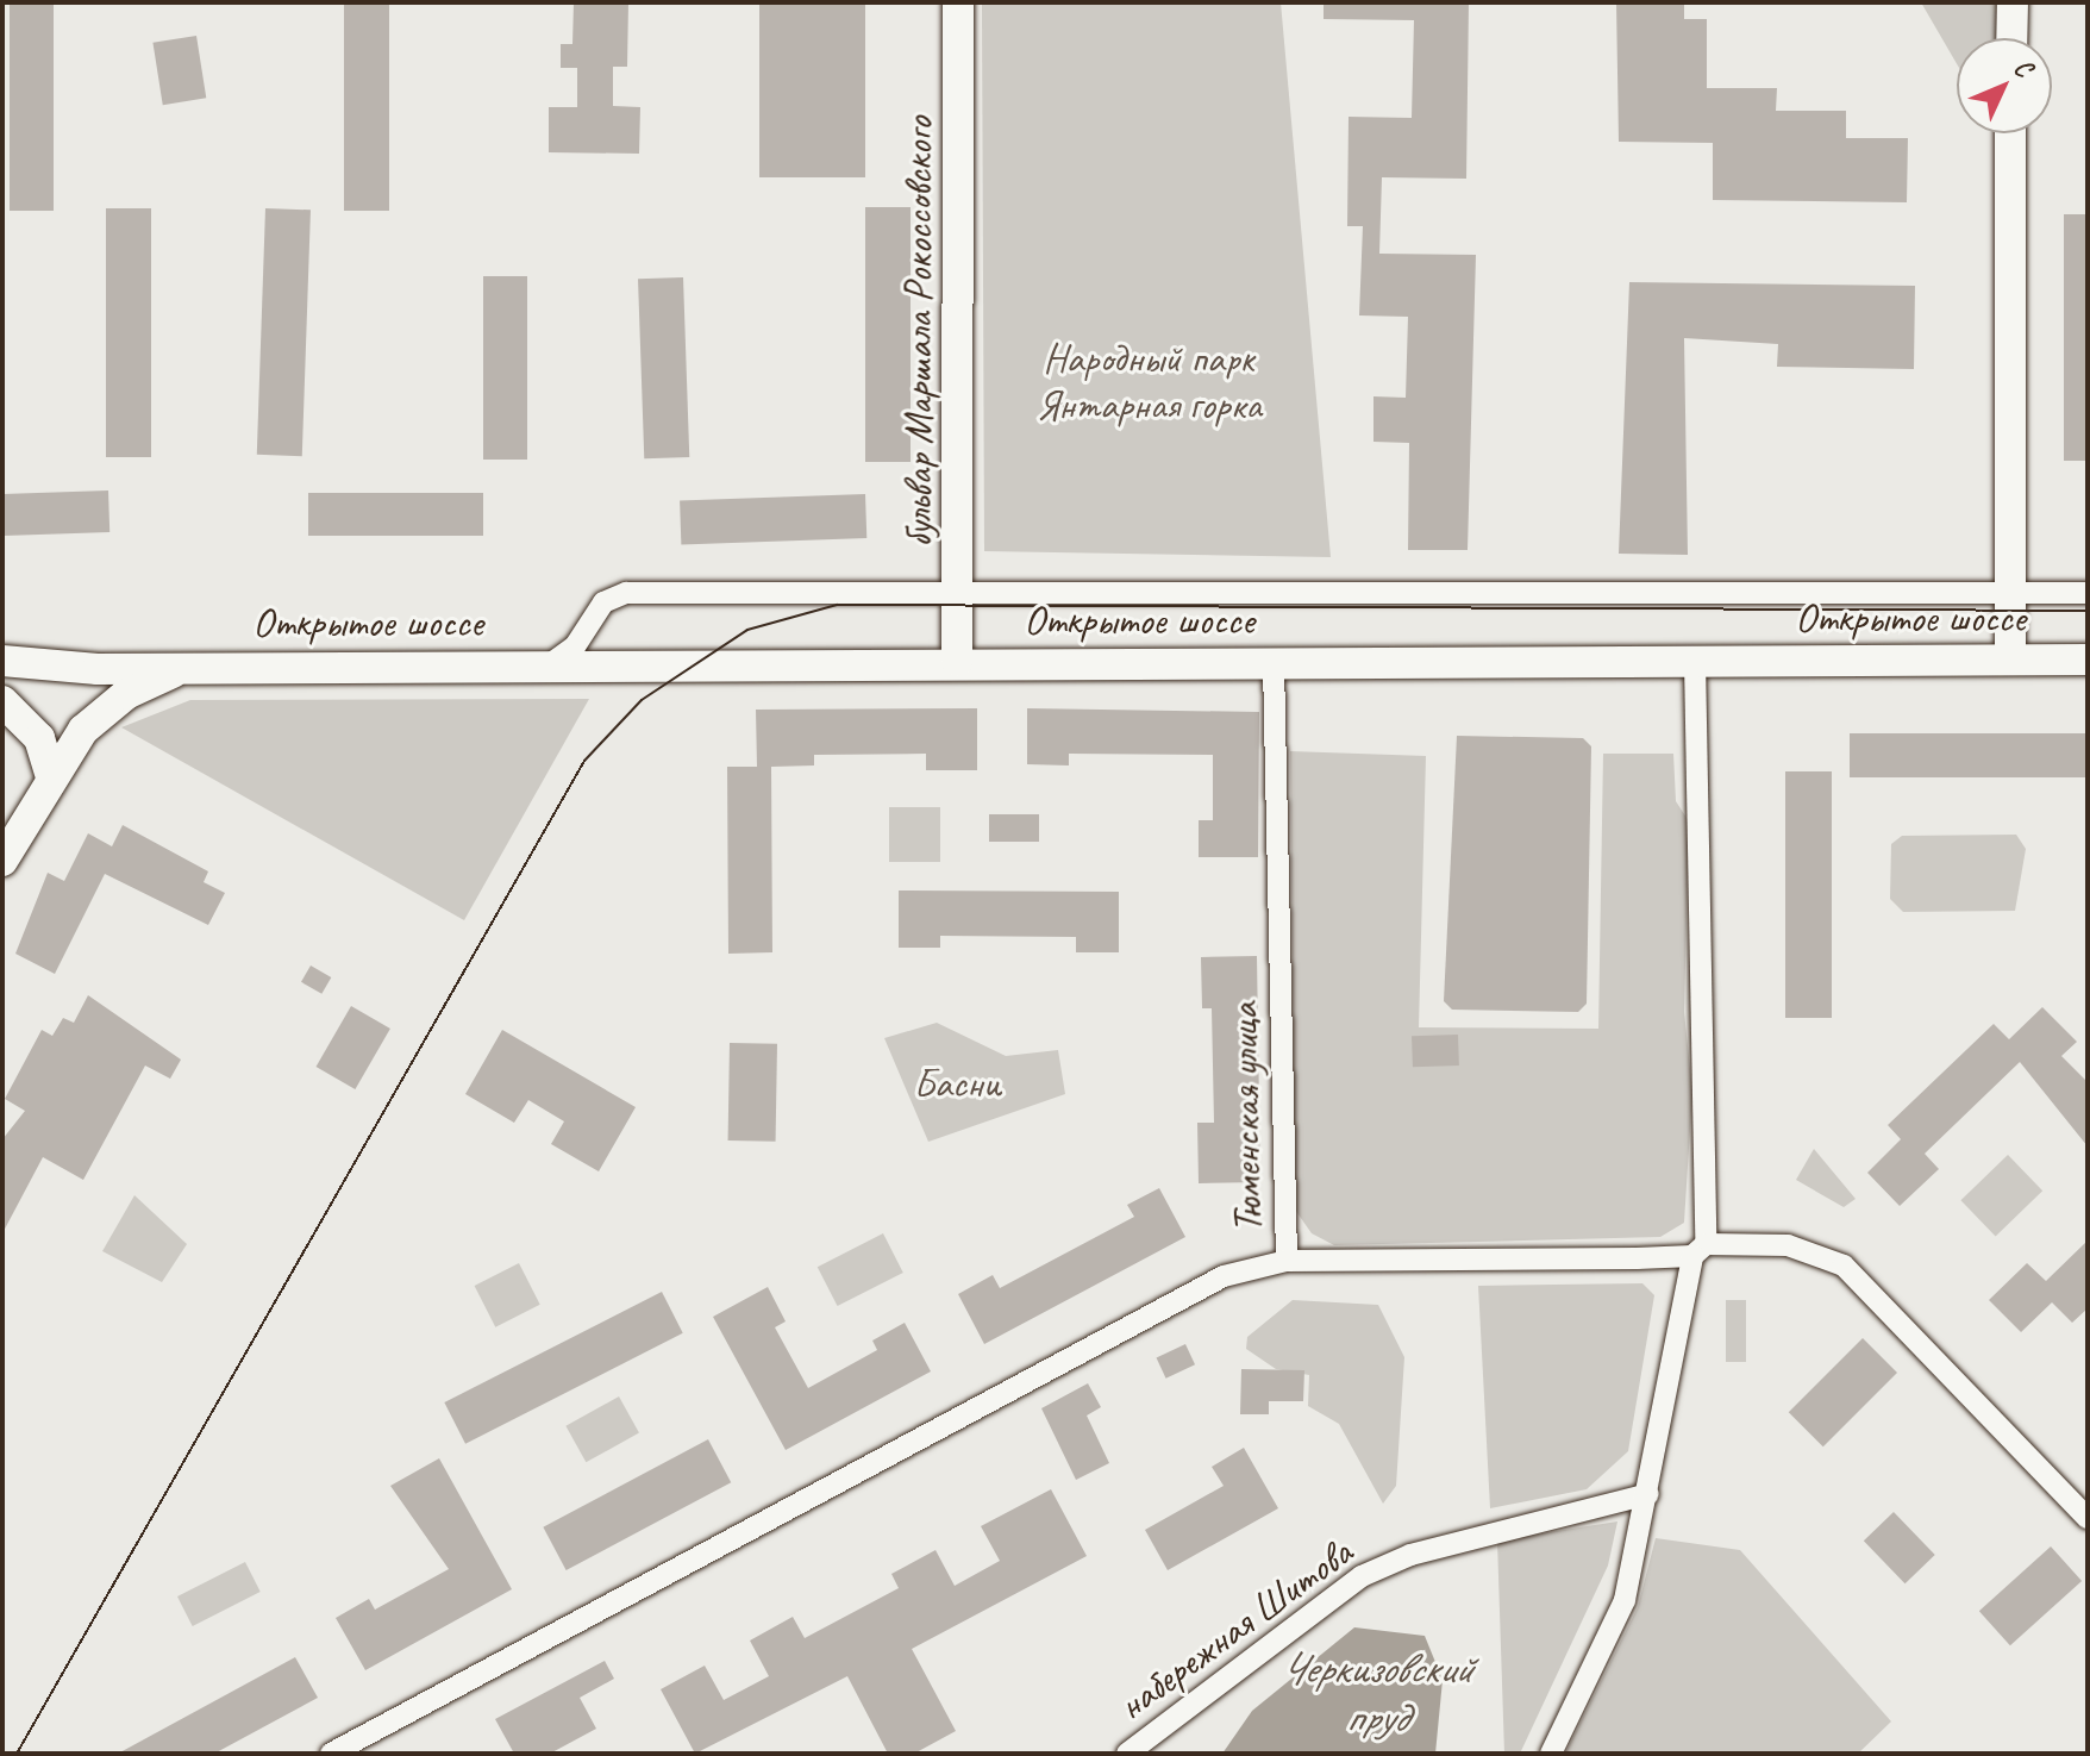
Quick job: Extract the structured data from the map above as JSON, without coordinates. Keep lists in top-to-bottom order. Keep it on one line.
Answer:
{"streets":{"main road":["бульвар Маршала Рокоссовского","Открытое шоссе"],"street":["Тюменская улица","набережная Шитова"]},"crossings":[["бульвар Маршала Рокоссовского","Открытое шоссе"],["Открытое шоссе","Тюменская улица"]],"water":["Черкизовский пруд"],"parks":["Народный парк Янтарная горка","Басни"],"north":"top right"}
